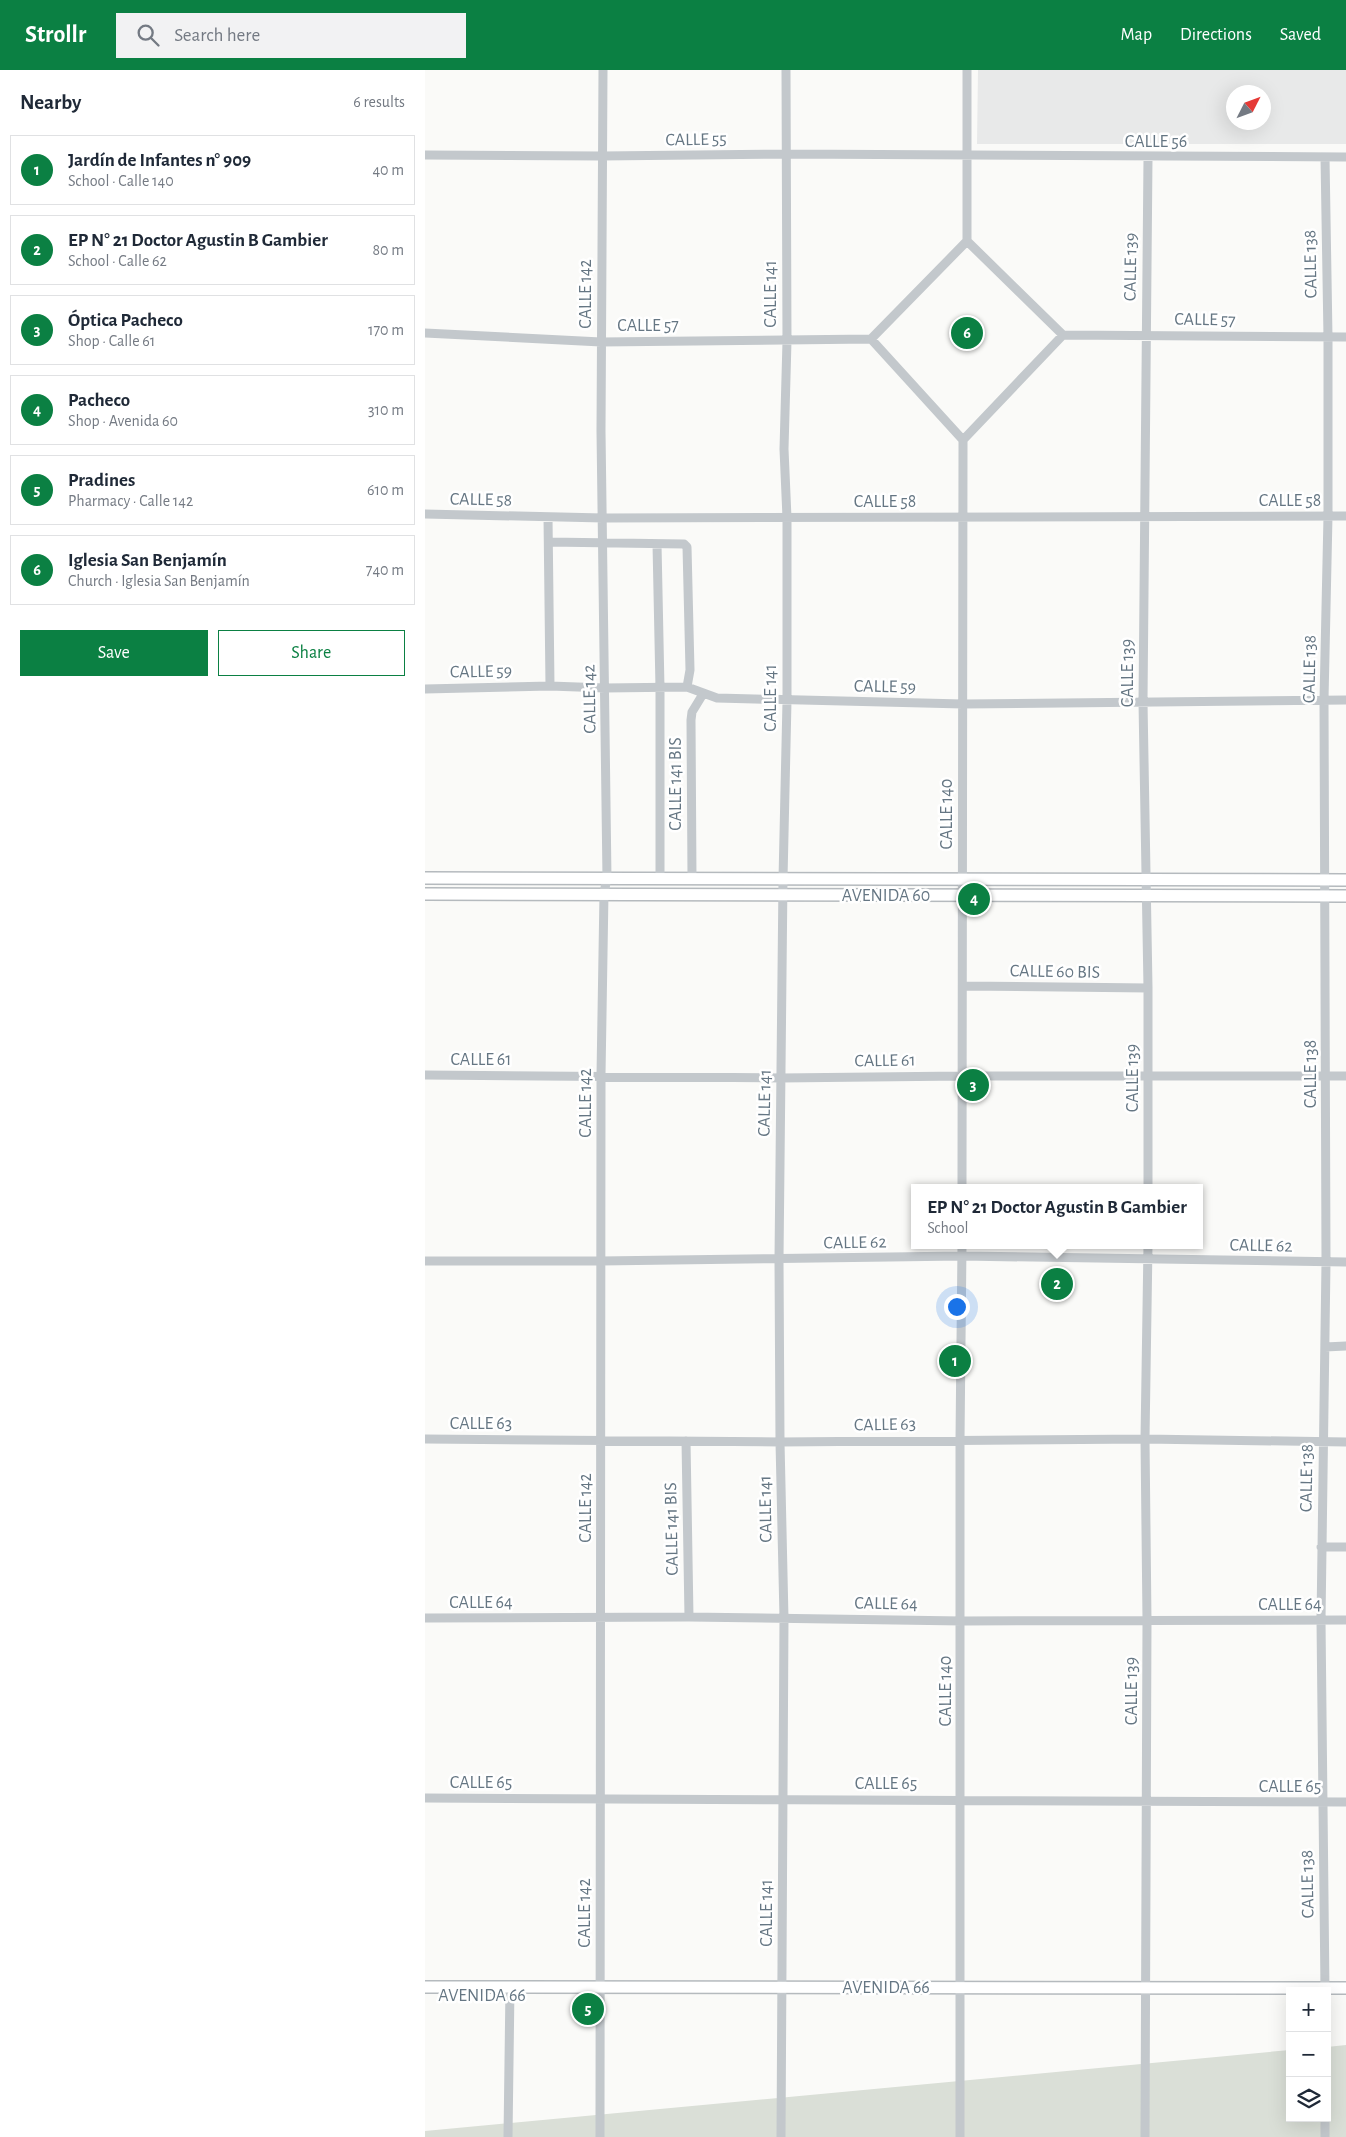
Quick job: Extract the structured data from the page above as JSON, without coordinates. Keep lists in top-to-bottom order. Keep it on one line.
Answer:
{"streets":{"main road":["AVENIDA 60","AVENIDA 66"],"street":["CALLE 55","CALLE 56","CALLE 138","CALLE 139","CALLE 142","CALLE 141","CALLE 57","CALLE 58","CALLE 59","CALLE 141 BIS","CALLE 140","CALLE 60 BIS","CALLE 61","CALLE 62","CALLE 63","CALLE 64","CALLE 65"]},"crossings":[["CALLE 55","CALLE 56"],["CALLE 55","CALLE 142"],["CALLE 55","CALLE 141"],["CALLE 56","CALLE 138"],["CALLE 56","CALLE 139"],["CALLE 138","CALLE 57"],["CALLE 138","CALLE 58"],["CALLE 138","CALLE 59"],["CALLE 138","AVENIDA 60"],["CALLE 138","CALLE 61"],["CALLE 138","CALLE 62"],["CALLE 138","CALLE 63"],["CALLE 138","CALLE 64"],["CALLE 138","CALLE 65"],["CALLE 139","CALLE 57"],["CALLE 139","CALLE 58"],["CALLE 139","CALLE 59"],["CALLE 139","AVENIDA 60"],["CALLE 139","CALLE 60 BIS"],["CALLE 139","CALLE 61"],["CALLE 139","CALLE 62"],["CALLE 139","CALLE 63"],["CALLE 139","CALLE 64"],["CALLE 139","CALLE 65"],["CALLE 139","AVENIDA 66"],["CALLE 142","CALLE 57"],["CALLE 142","CALLE 58"],["CALLE 142","CALLE 59"],["CALLE 142","AVENIDA 60"],["CALLE 142","CALLE 61"],["CALLE 142","CALLE 62"],["CALLE 142","CALLE 63"],["CALLE 142","CALLE 64"],["CALLE 142","CALLE 65"],["CALLE 142","AVENIDA 66"],["CALLE 141","CALLE 57"],["CALLE 141","CALLE 58"],["CALLE 141","CALLE 59"],["CALLE 141","AVENIDA 60"],["CALLE 141","CALLE 61"],["CALLE 141","CALLE 62"],["CALLE 141","CALLE 63"],["CALLE 141","CALLE 64"],["CALLE 141","CALLE 65"],["CALLE 141","AVENIDA 66"],["CALLE 58","CALLE 140"],["CALLE 59","CALLE 141 BIS"],["CALLE 59","CALLE 140"],["CALLE 141 BIS","AVENIDA 60"],["CALLE 141 BIS","CALLE 63"],["CALLE 141 BIS","CALLE 64"],["CALLE 140","AVENIDA 60"],["CALLE 140","CALLE 60 BIS"],["CALLE 140","CALLE 61"],["CALLE 140","CALLE 62"],["CALLE 140","CALLE 63"],["CALLE 140","CALLE 64"],["CALLE 140","CALLE 65"],["CALLE 140","AVENIDA 66"]],"north":"top right","page":{"header":"Strollr","search":"Search here","nav":["Map","Directions","Saved"],"heading":["Nearby","6 results"],"list":[{"mark":"1","name":"Jardín de Infantes n° 909","note":"School · Calle 140","value":"40 m"},{"mark":"2","name":"EP N° 21 Doctor Agustin B Gambier","note":"School · Calle 62","value":"80 m"},{"mark":"3","name":"Óptica Pacheco","note":"Shop · Calle 61","value":"170 m"},{"mark":"4","name":"Pacheco","note":"Shop · Avenida 60","value":"310 m"},{"mark":"5","name":"Pradines","note":"Pharmacy · Calle 142","value":"610 m"},{"mark":"6","name":"Iglesia San Benjamín","note":"Church · Iglesia San Benjamín","value":"740 m"}],"pins":["6","4","3","2","1","5"],"buttons":["Save","Share"],"popup":["EP N° 21 Doctor Agustin B Gambier","School"],"map_buttons":["+","−"]}}
